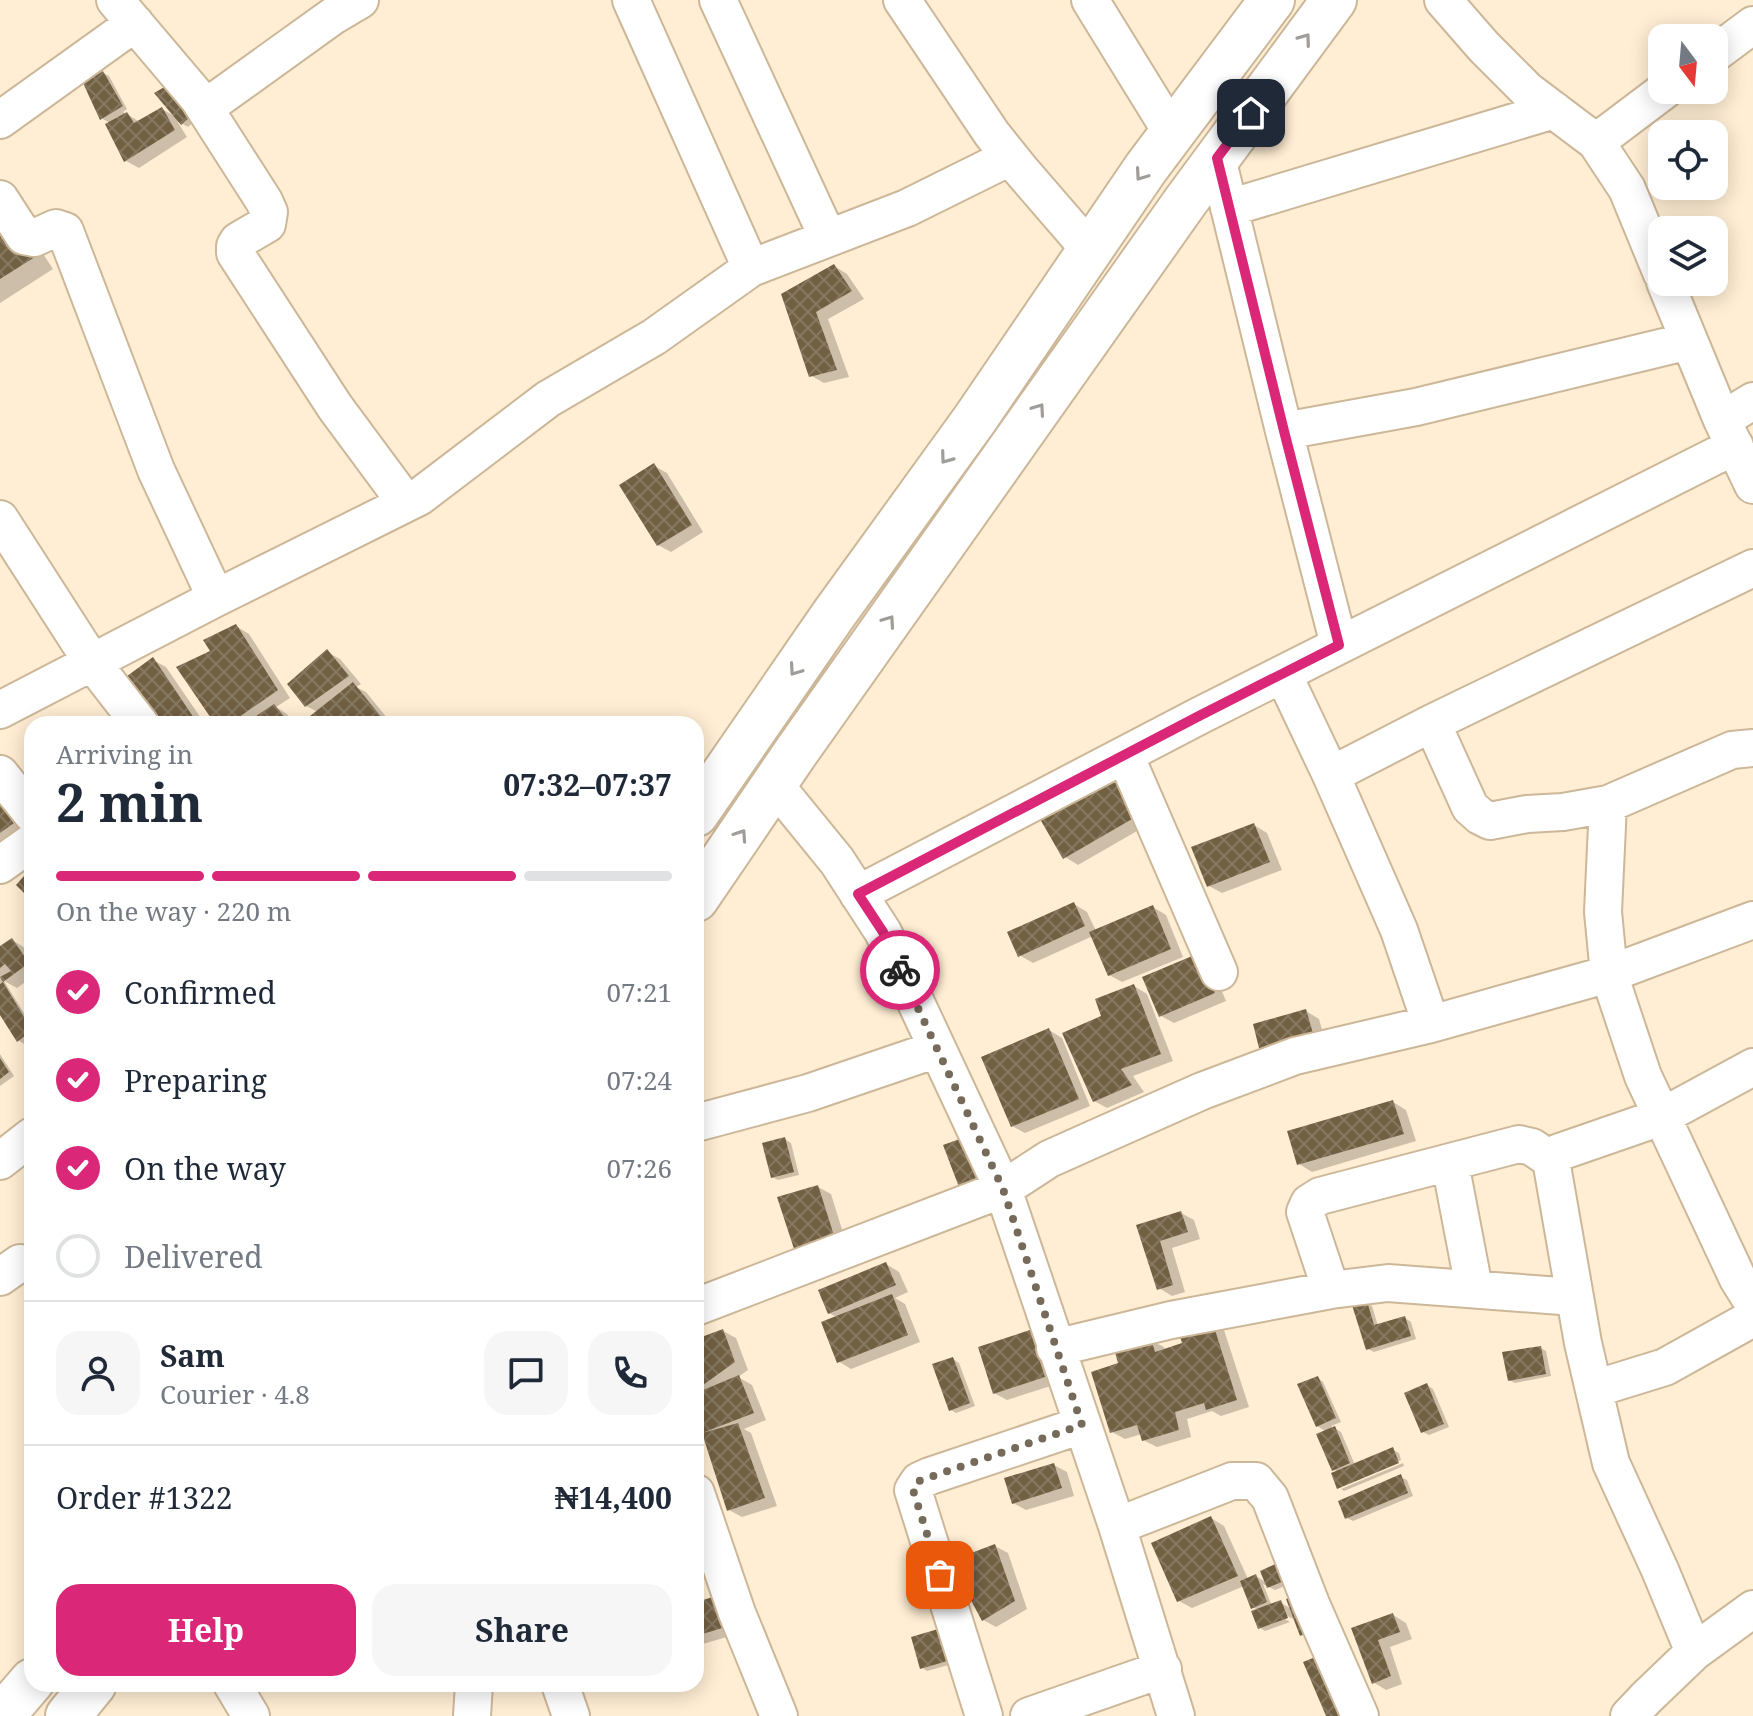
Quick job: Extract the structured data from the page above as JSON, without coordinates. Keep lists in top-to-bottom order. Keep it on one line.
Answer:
{"north":"bottom","page":{"heading":["2 min","Arriving in","07:32–07:37"],"panel":["Sam","Courier · 4.8","Order #1322","₦14,400"],"bar":"On the way · 220 m","list":[["Confirmed","07:21"],["Preparing","07:24"],["On the way","07:26"],"Delivered"],"buttons":["Help","Share"]}}
